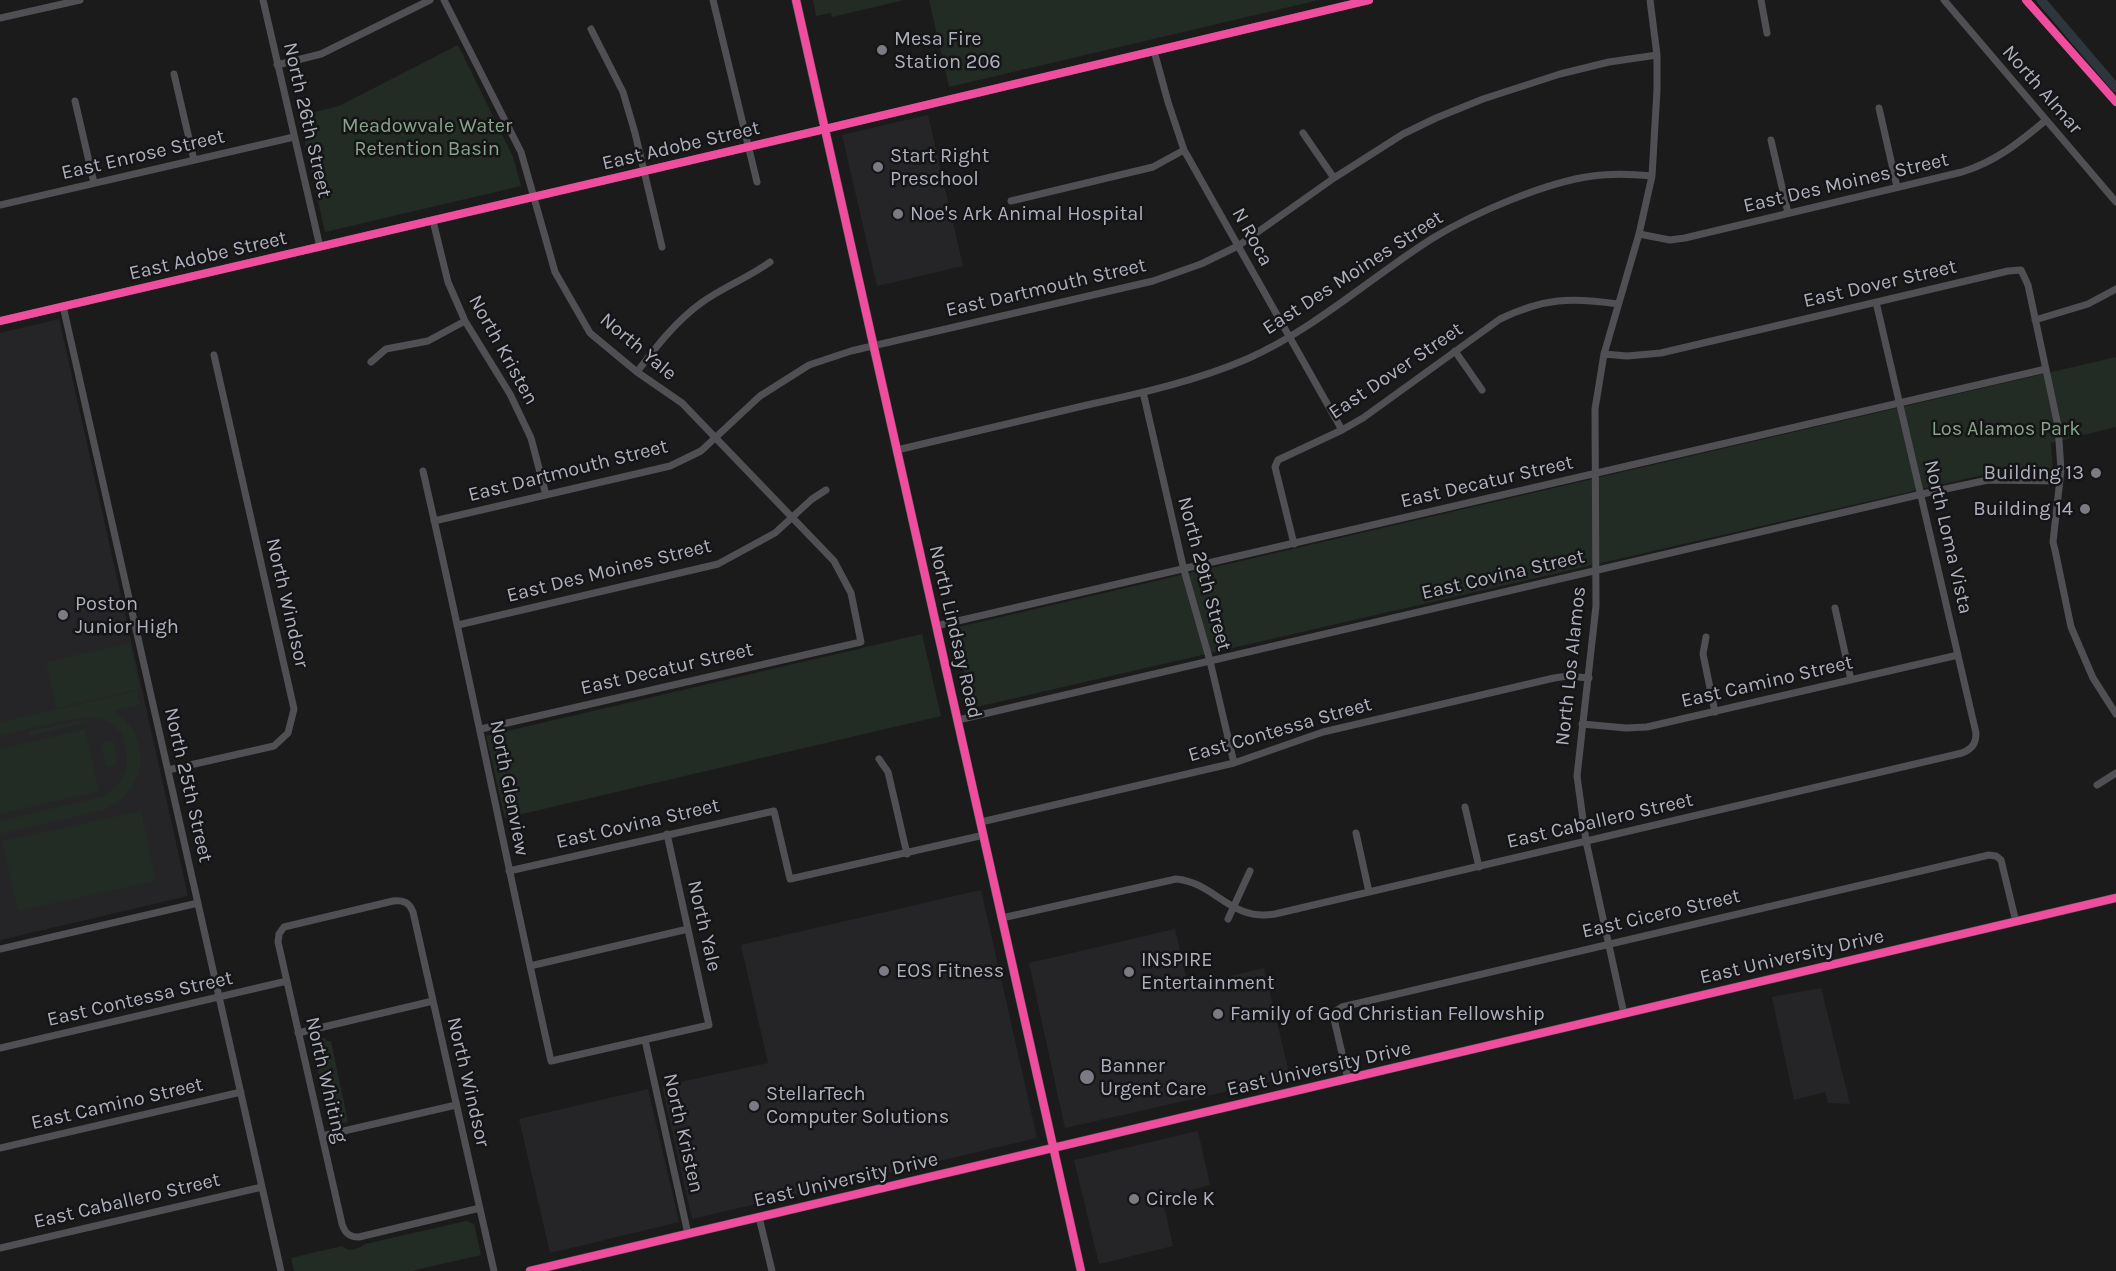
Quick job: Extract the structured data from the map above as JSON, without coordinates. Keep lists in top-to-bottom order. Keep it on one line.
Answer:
{"streets":{"main road":["North Lindsay Road","East University Drive"],"street":["North Almar","North 26th Street","East Adobe Street","East Enrose Street","East Des Moines Street","N Roca","East Dover Street","East Dartmouth Street","North Yale","North Kristen","East Decatur Street","North Loma Vista","North 29th Street","East Covina Street","North Windsor","North Los Alamos","East Camino Street","East Contessa Street","North 25th Street","North Glenview","East Caballero Street","East Cicero Street","North Whiting"]},"crossings":[["North Almar","East Des Moines Street"],["North 26th Street","East Adobe Street"],["North 26th Street","East Enrose Street"],["East Adobe Street","N Roca"],["East Adobe Street","North Yale"],["East Adobe Street","North Kristen"],["East Adobe Street","North Lindsay Road"],["East Adobe Street","North 25th Street"],["East Des Moines Street","N Roca"],["East Des Moines Street","North Yale"],["East Des Moines Street","North 29th Street"],["East Des Moines Street","North Lindsay Road"],["East Des Moines Street","North Los Alamos"],["East Des Moines Street","North Glenview"],["N Roca","East Dover Street"],["N Roca","East Dartmouth Street"],["East Dover Street","East Decatur Street"],["East Dover Street","North Loma Vista"],["East Dover Street","North Los Alamos"],["East Dartmouth Street","North Yale"],["East Dartmouth Street","North Kristen"],["East Dartmouth Street","North Lindsay Road"],["East Dartmouth Street","North Los Alamos"],["East Dartmouth Street","North Glenview"],["North Yale","North Kristen"],["North Yale","East Decatur Street"],["North Yale","East Covina Street"],["North Yale","North Glenview"],["North Kristen","North Glenview"],["North Kristen","East University Drive"],["East Decatur Street","North Loma Vista"],["East Decatur Street","North 29th Street"],["East Decatur Street","North Lindsay Road"],["East Decatur Street","North Los Alamos"],["East Decatur Street","North Glenview"],["North Loma Vista","East Covina Street"],["North Loma Vista","East Camino Street"],["North Loma Vista","East Caballero Street"],["North 29th Street","East Covina Street"],["North 29th Street","East Contessa Street"],["East Covina Street","North Lindsay Road"],["East Covina Street","North Los Alamos"],["East Covina Street","North Glenview"],["North Windsor","North 25th Street"],["North Windsor","North Whiting"],["North Lindsay Road","East Contessa Street"],["North Lindsay Road","East Caballero Street"],["North Lindsay Road","East University Drive"],["North Los Alamos","East Camino Street"],["North Los Alamos","East Contessa Street"],["North Los Alamos","East Caballero Street"],["North Los Alamos","East Cicero Street"],["North Los Alamos","East University Drive"],["East Camino Street","North 25th Street"],["East Contessa Street","North 25th Street"],["East Contessa Street","North Whiting"],["North 25th Street","East Caballero Street"],["East Cicero Street","East University Drive"]],"parks":["Meadowvale Water Retention Basin","Los Alamos Park"],"places":["Mesa Fire Station 206","Start Right Preschool","Noe's Ark Animal Hospital","Building 13","Building 14","Poston Junior High","EOS Fitness","INSPIRE Entertainment","Family of God Christian Fellowship","Banner Urgent Care","StellarTech Computer Solutions","Circle K"]}
